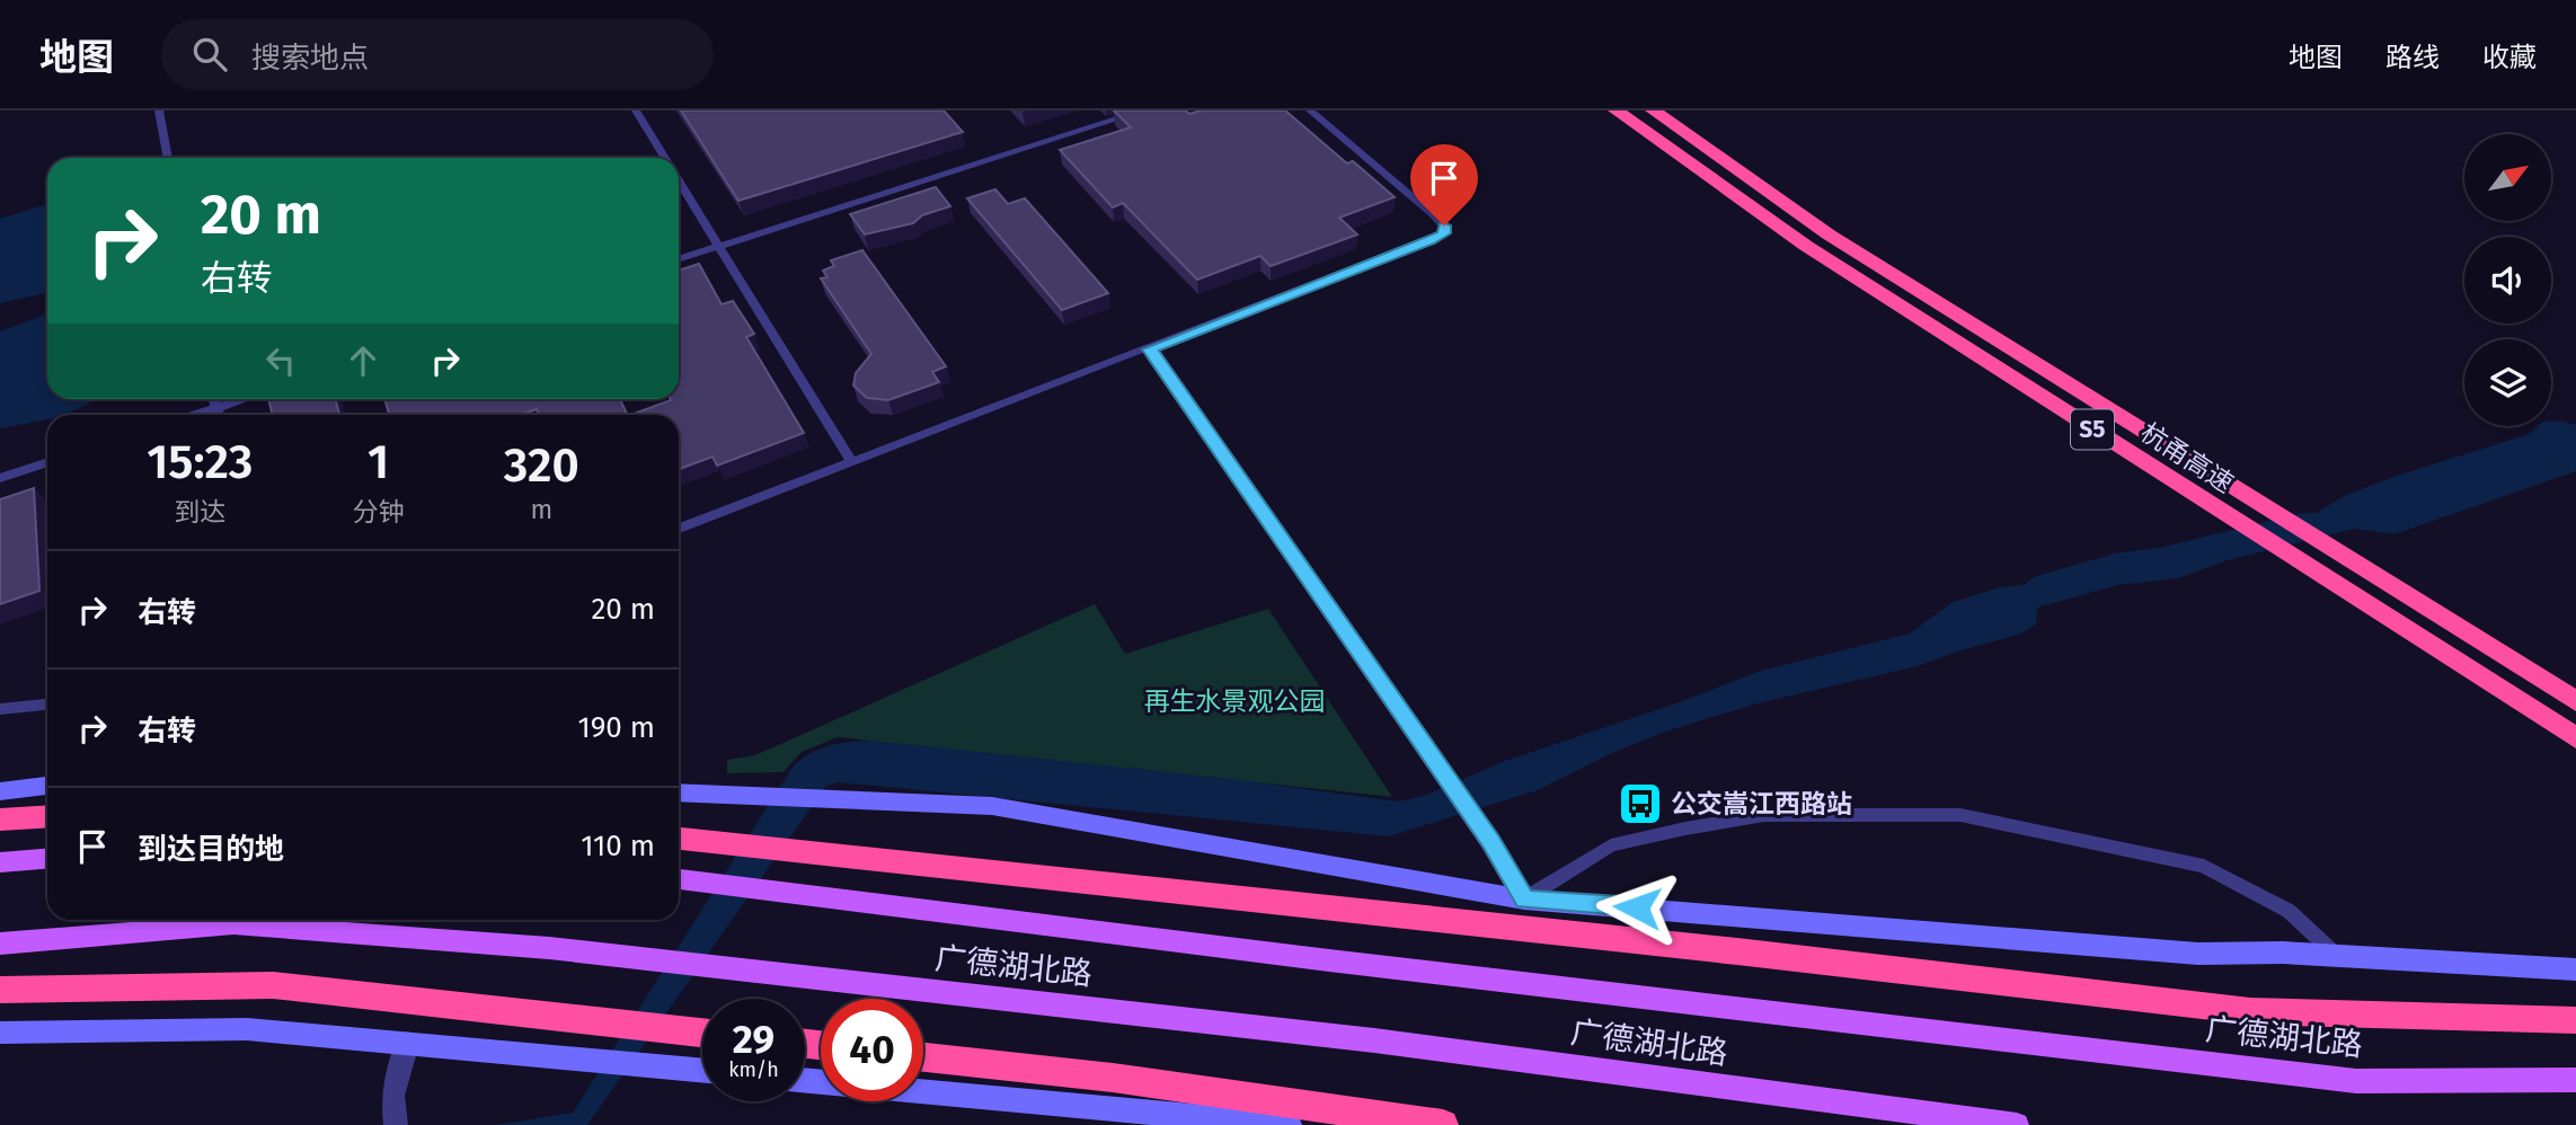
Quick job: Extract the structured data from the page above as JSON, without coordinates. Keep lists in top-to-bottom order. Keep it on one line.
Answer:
{"streets":{"highway":["S5","杭甬高速"],"main road":["广德湖北路"]},"parks":["再生水景观公园"],"places":{"bus stop":["公交嵩江西路站"]},"north":"top right","page":{"header":"地图","search":"搜索地点","nav":["地图","路线","收藏"],"turn":["20 m","右转"],"eta":["15:23","到达","1","分钟","320","m"],"list":[{"name":"右转","value":"20 m"},{"name":"右转","value":"190 m"},{"name":"到达目的地","value":"110 m"}],"speed":"29 km/h","limit":"40"}}
